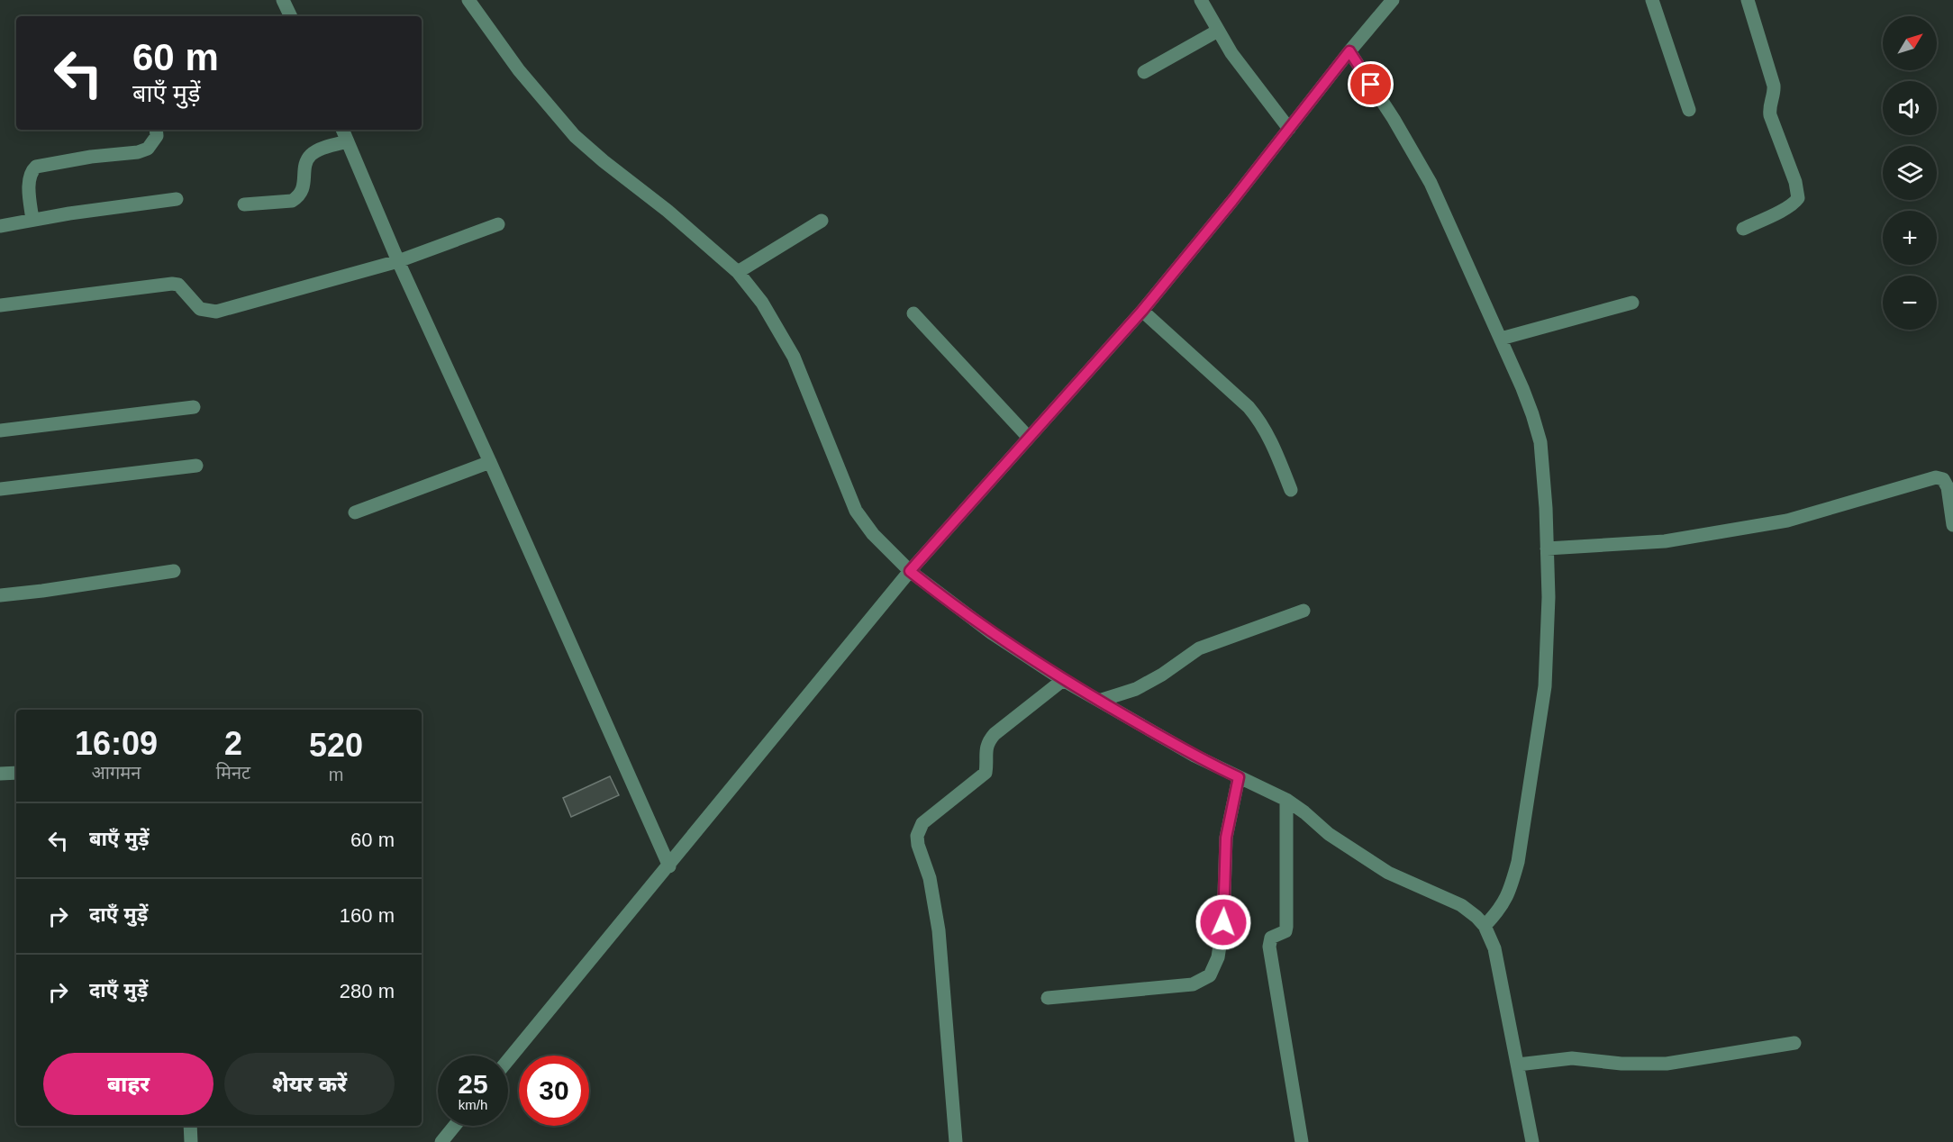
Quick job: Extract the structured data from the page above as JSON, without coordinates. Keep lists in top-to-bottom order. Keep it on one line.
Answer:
{"north":"top right","page":{"map_buttons":["+","−"],"turn":["60 m","बाएँ मुड़ें"],"eta":["16:09","आगमन","2","मिनट","520","m"],"list":[{"name":"बाएँ मुड़ें","value":"60 m"},{"name":"दाएँ मुड़ें","value":"160 m"},{"name":"दाएँ मुड़ें","value":"280 m"}],"buttons":["बाहर","शेयर करें"],"speed":"25 km/h","limit":"30"}}
